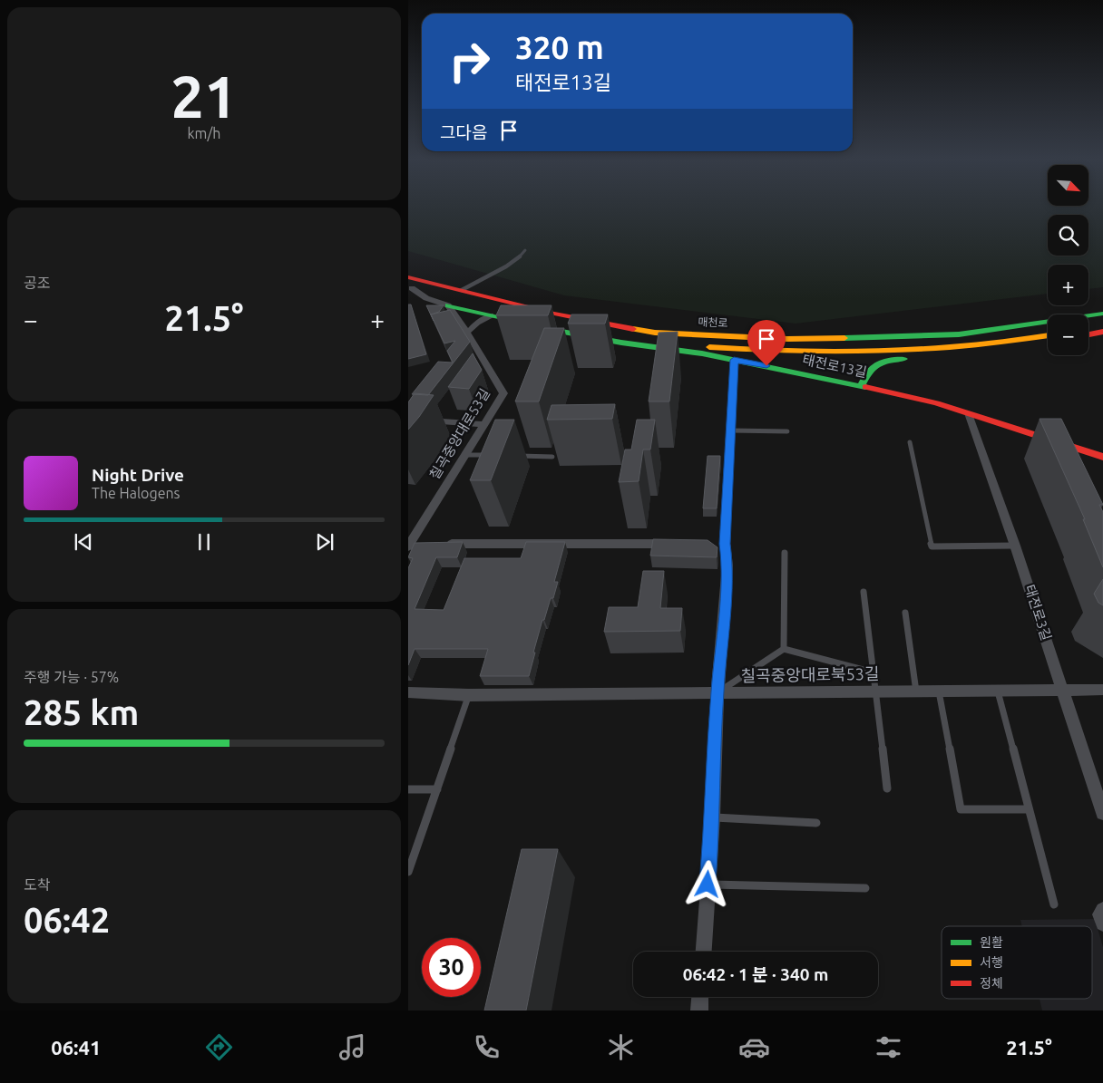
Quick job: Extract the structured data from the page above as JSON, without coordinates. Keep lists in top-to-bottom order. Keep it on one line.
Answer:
{"streets":{"main road":["매천로","태전로13길"],"street":["칠곡중앙대로53길","태전로3길","칠곡중앙대로북53길"]},"crossings":[["태전로13길","태전로3길"],["태전로3길","칠곡중앙대로북53길"]],"legend":["원활","서행","정체"],"north":"bottom right","page":{"tile":[["21","km/h"],"공조",["주행 가능 · 57%","285 km"],["도착","06:42"]],"turn":["320 m","태전로13길"],"then":"그다음","map_buttons":["+","−"],"heat":["−","21.5°","+"],"song":["Night Drive","The Halogens"],"limit":"30","trip":"06:42 · 1 분 · 340 m","tabs":["06:41","21.5°"]}}
